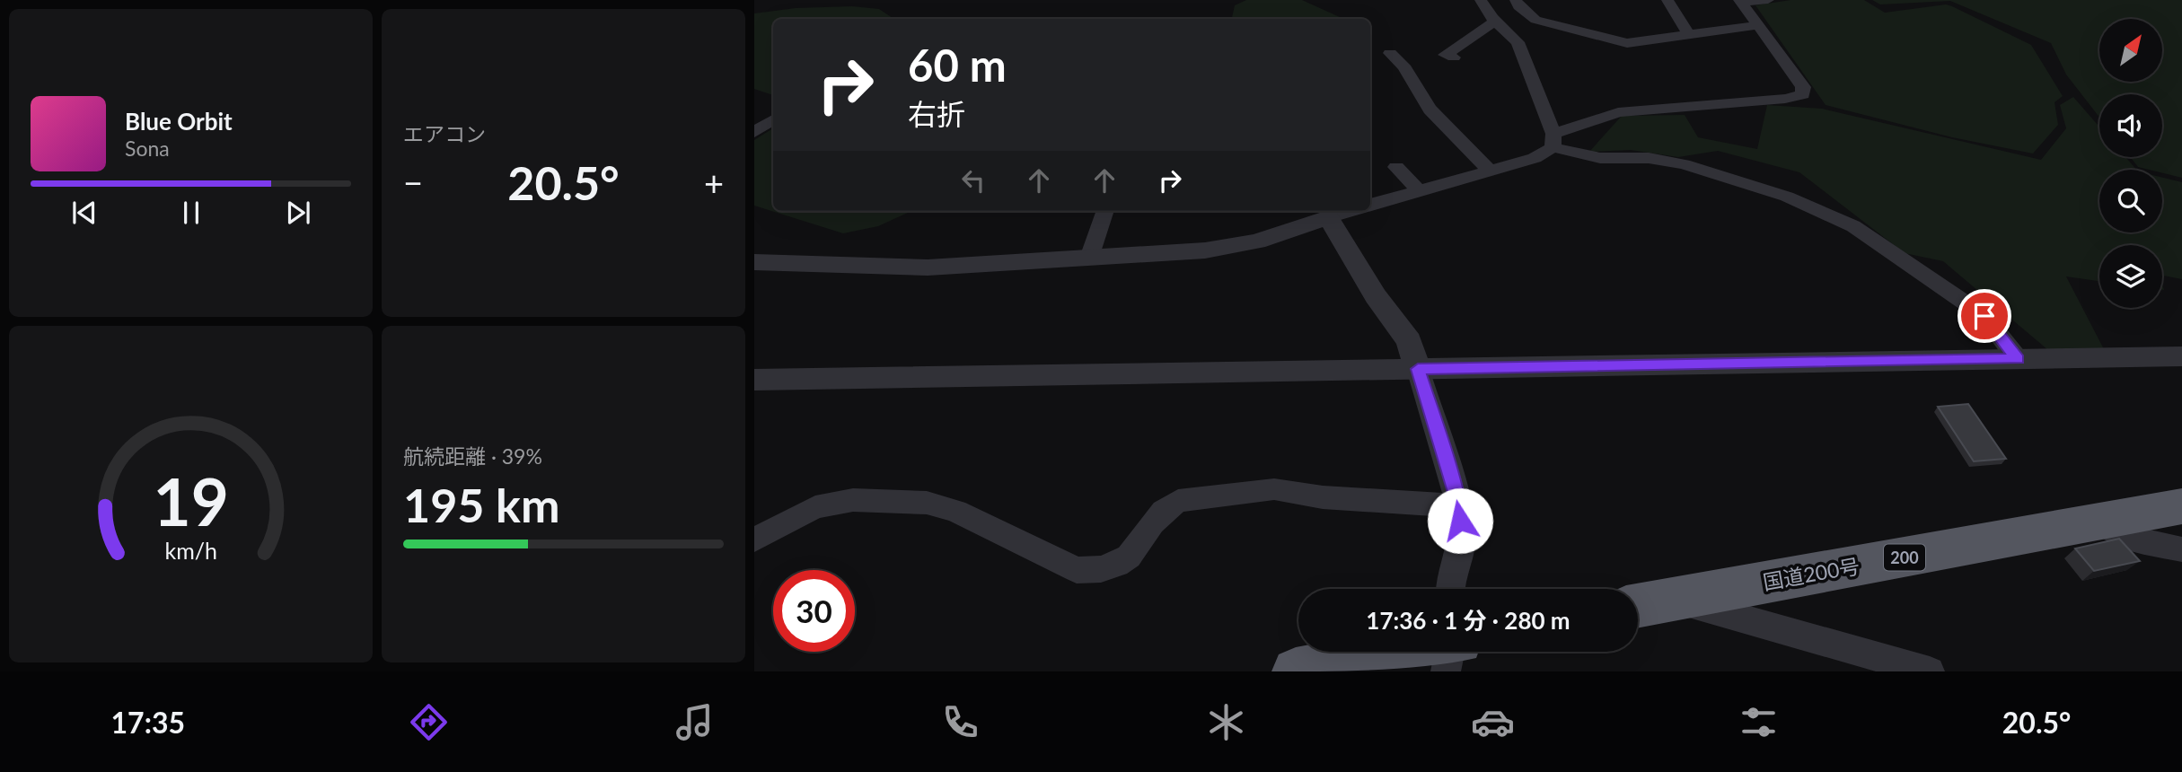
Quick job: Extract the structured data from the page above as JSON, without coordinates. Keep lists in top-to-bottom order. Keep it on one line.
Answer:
{"streets":{"highway":["200","国道200号"]},"north":"top right","page":{"tile":["エアコン",["航続距離 · 39%","195 km"]],"turn":["60 m","右折"],"song":["Blue Orbit","Sona"],"heat":["−","20.5°","+"],"limit":"30","trip":"17:36 · 1 分 · 280 m","tabs":["17:35","20.5°"],"gauge":["19","km/h"]}}
